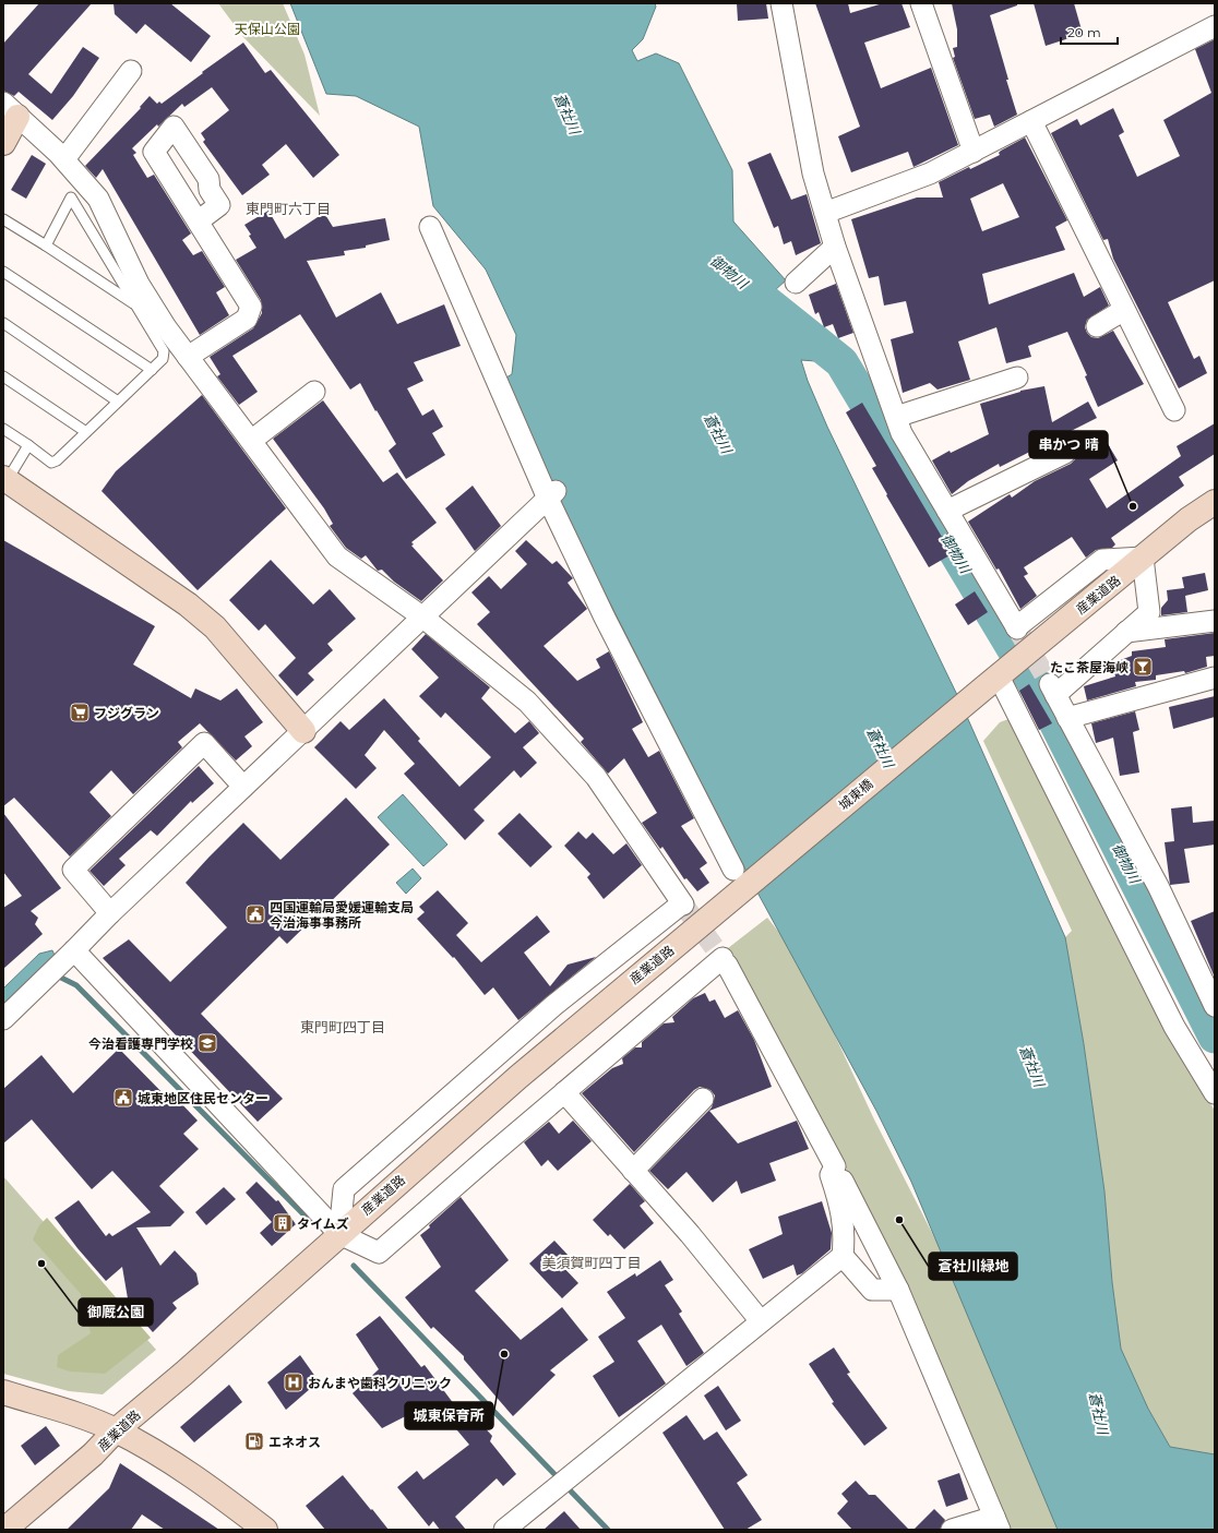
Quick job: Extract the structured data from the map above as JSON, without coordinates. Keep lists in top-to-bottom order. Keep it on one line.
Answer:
{"streets":{"street":["産業道路","城東橋"]},"crossings":[["産業道路","城東橋"]],"districts":["東門町六丁目","東門町四丁目","美須賀町四丁目"],"water":["蒼社川","御物川"],"parks":["天保山公園"],"places":{"other":["串かつ 晴","蒼社川緑地","御厩公園","城東保育所"],"bar":["たこ茶屋海峡"],"supermarket":["フジグラン"],"public building":["四国運輸局愛媛運輸支局 今治海事事務所","城東地区住民センター"],"school or university":["今治看護専門学校"],"building":["タイムズ"],"hospital":["おんまや歯科クリニック"],"fuel station":["エネオス"]},"scale_bar":"20 m"}
